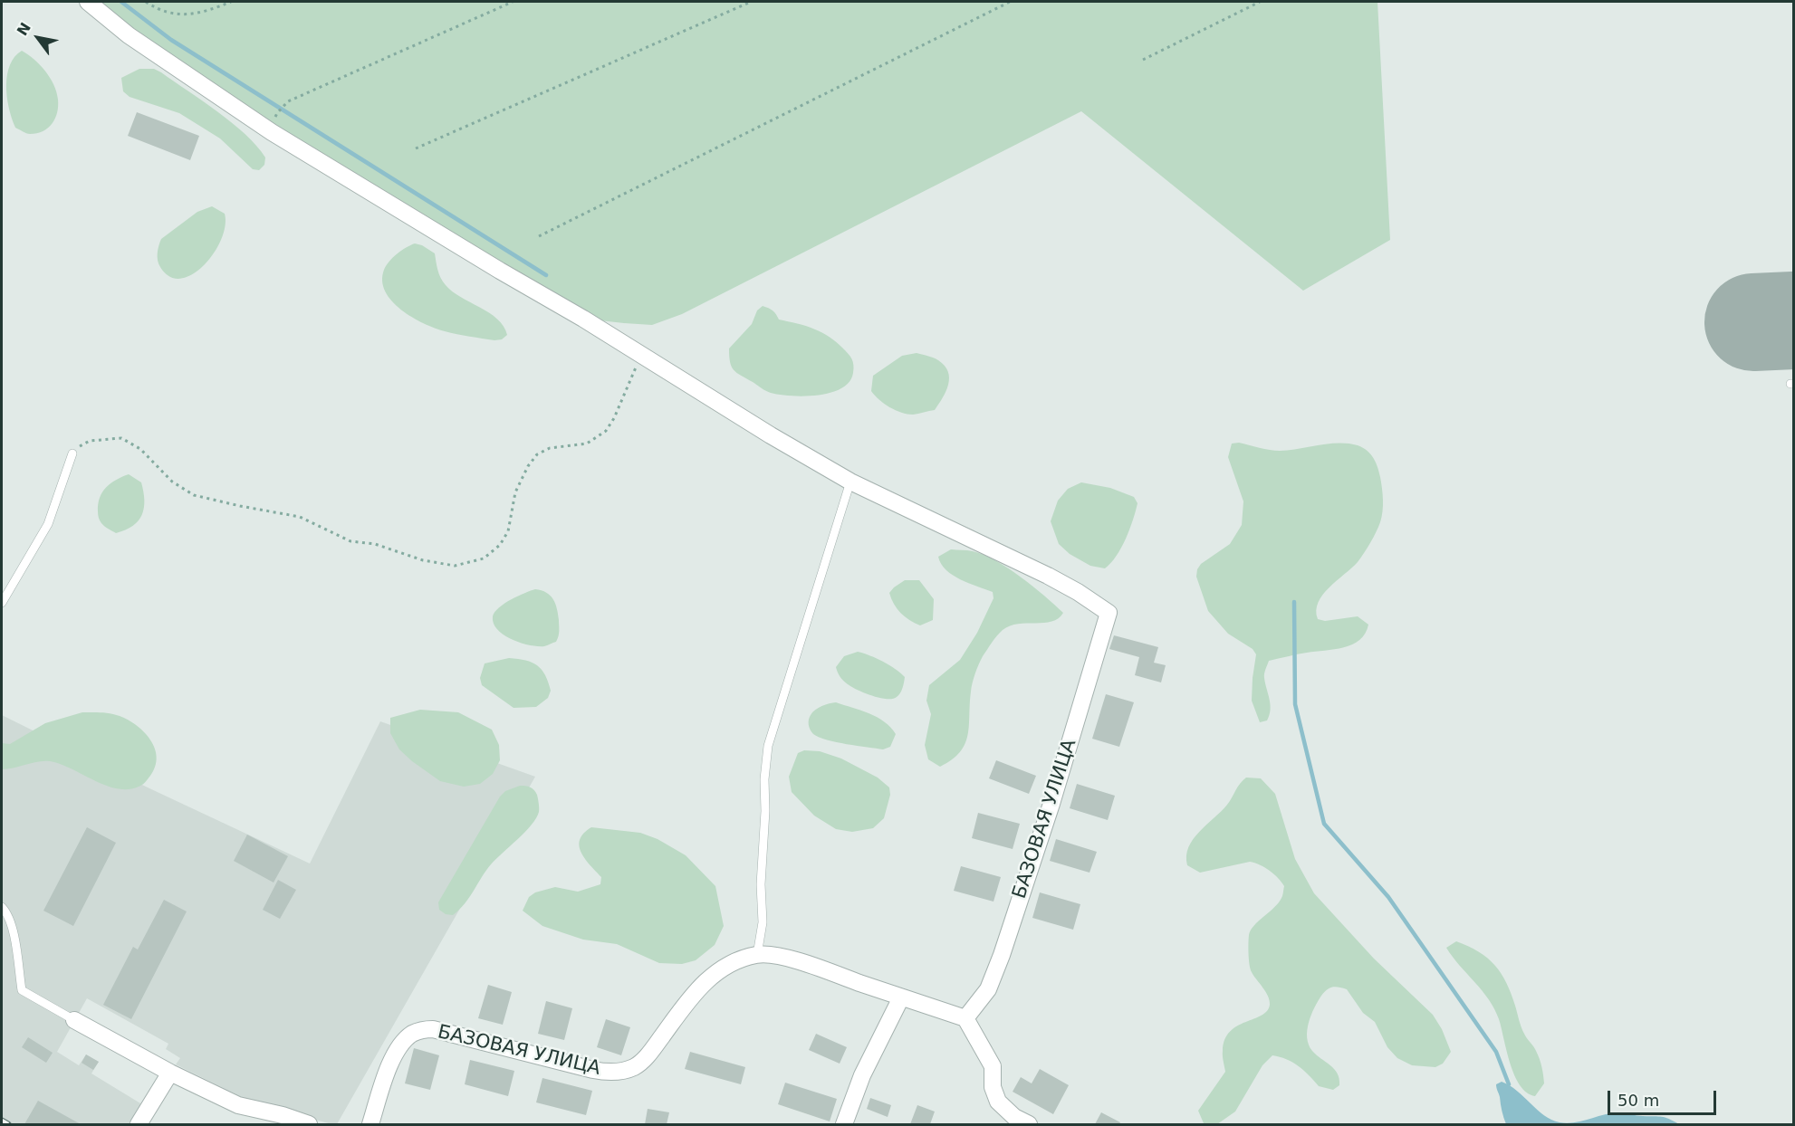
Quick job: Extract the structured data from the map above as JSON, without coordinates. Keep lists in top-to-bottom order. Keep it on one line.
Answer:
{"streets":{"street":["БАЗОВАЯ УЛИЦА"]},"scale_bar":"50 m","north":"top left"}
